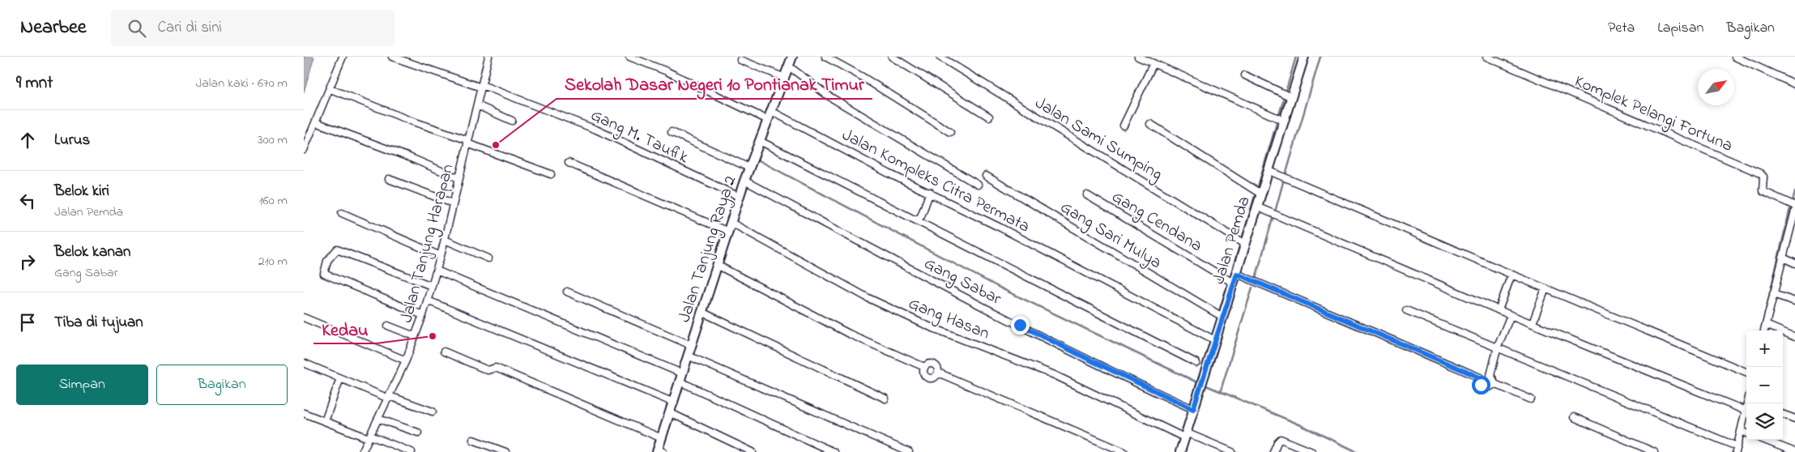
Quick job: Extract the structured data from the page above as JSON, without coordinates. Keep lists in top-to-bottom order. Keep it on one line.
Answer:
{"streets":{"street":["Komplek Pelangi Fortuna","Gang M. Taufik","Jalan Sami Sumping","Jalan Kompleks Citra Permata","Gang Cendana","Gang Sari Mulya","Jalan Pemda","Jalan Tanjung Harapan","Jalan Tanjung Raya 2","Gang Sabar","Gang Hasan"]},"crossings":[["Gang M. Taufik","Jalan Tanjung Harapan"],["Gang M. Taufik","Jalan Tanjung Raya 2"],["Jalan Sami Sumping","Jalan Pemda"],["Jalan Kompleks Citra Permata","Jalan Pemda"],["Jalan Kompleks Citra Permata","Jalan Tanjung Raya 2"],["Gang Cendana","Jalan Pemda"],["Gang Sari Mulya","Jalan Pemda"],["Jalan Pemda","Gang Sabar"],["Jalan Pemda","Gang Hasan"],["Jalan Tanjung Raya 2","Gang Sabar"],["Jalan Tanjung Raya 2","Gang Hasan"]],"places":["Sekolah Dasar Negeri 10 Pontianak Timur","Kedau"],"north":"top right","page":{"header":"Nearbee","search":"Cari di sini","nav":["Peta","Lapisan","Bagikan"],"heading":["9 mnt","Jalan kaki · 670 m"],"list":[["Lurus","300 m"],["Belok kiri","Jalan Pemda","160 m"],["Belok kanan","Gang Sabar","210 m"],"Tiba di tujuan"],"map_buttons":["+","−"],"buttons":["Simpan","Bagikan"]}}
